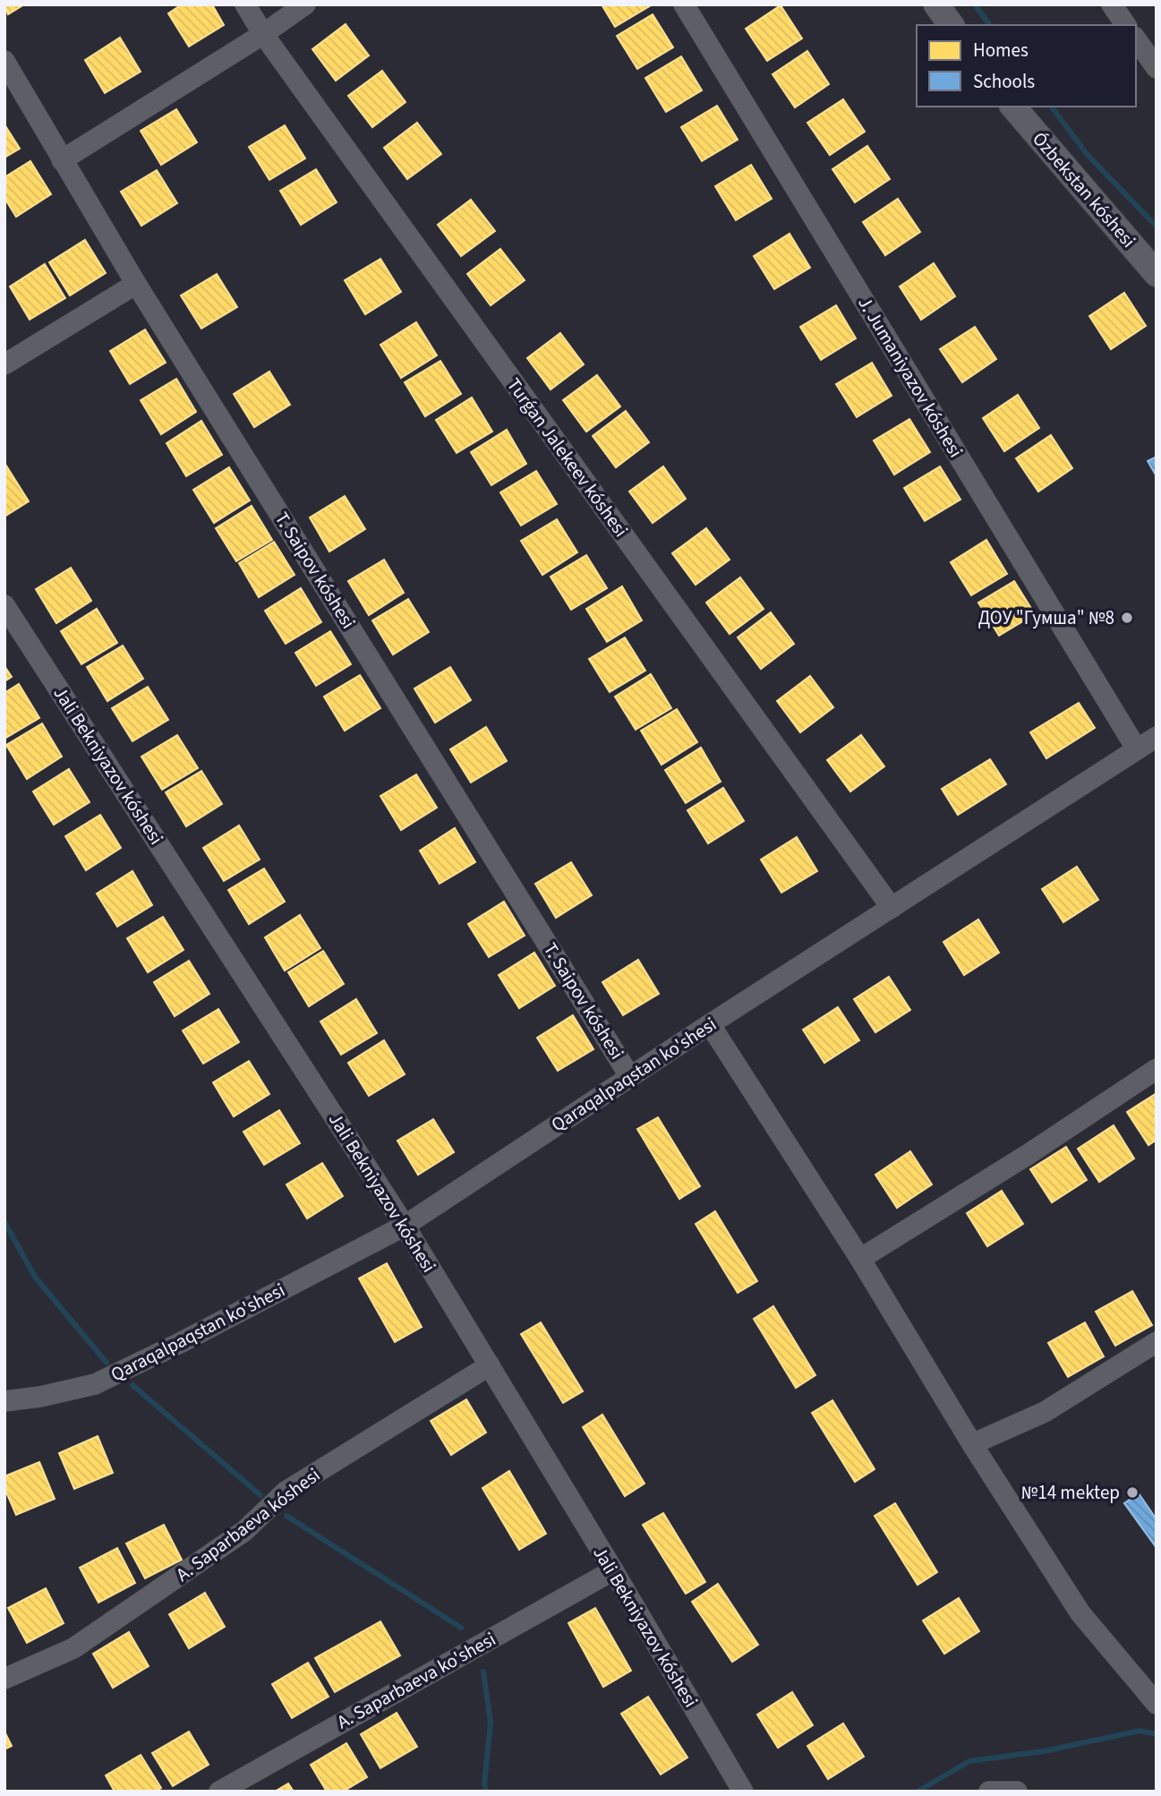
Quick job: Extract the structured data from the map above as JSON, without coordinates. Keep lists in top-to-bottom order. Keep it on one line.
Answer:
{"streets":{"street":["Ózbekstan kóshesi","J. Jumaniyazov kóshesi","Turǵan Jalekeev kóshesi","T. Saipov kóshesi","Jali Bekniyazov kóshesi","Qaraqalpaqstan ko'shesi","A. Saparbaeva kóshesi","A. Saparbaeva ko'shesi"]},"crossings":[["J. Jumaniyazov kóshesi","Qaraqalpaqstan ko'shesi"],["Turǵan Jalekeev kóshesi","Qaraqalpaqstan ko'shesi"],["T. Saipov kóshesi","Qaraqalpaqstan ko'shesi"],["Jali Bekniyazov kóshesi","Qaraqalpaqstan ko'shesi"],["Jali Bekniyazov kóshesi","A. Saparbaeva kóshesi"],["Jali Bekniyazov kóshesi","A. Saparbaeva ko'shesi"]],"places":["ДОУ \"Гумша\" №8","№14 mektep"],"legend":["Homes","Schools"]}
